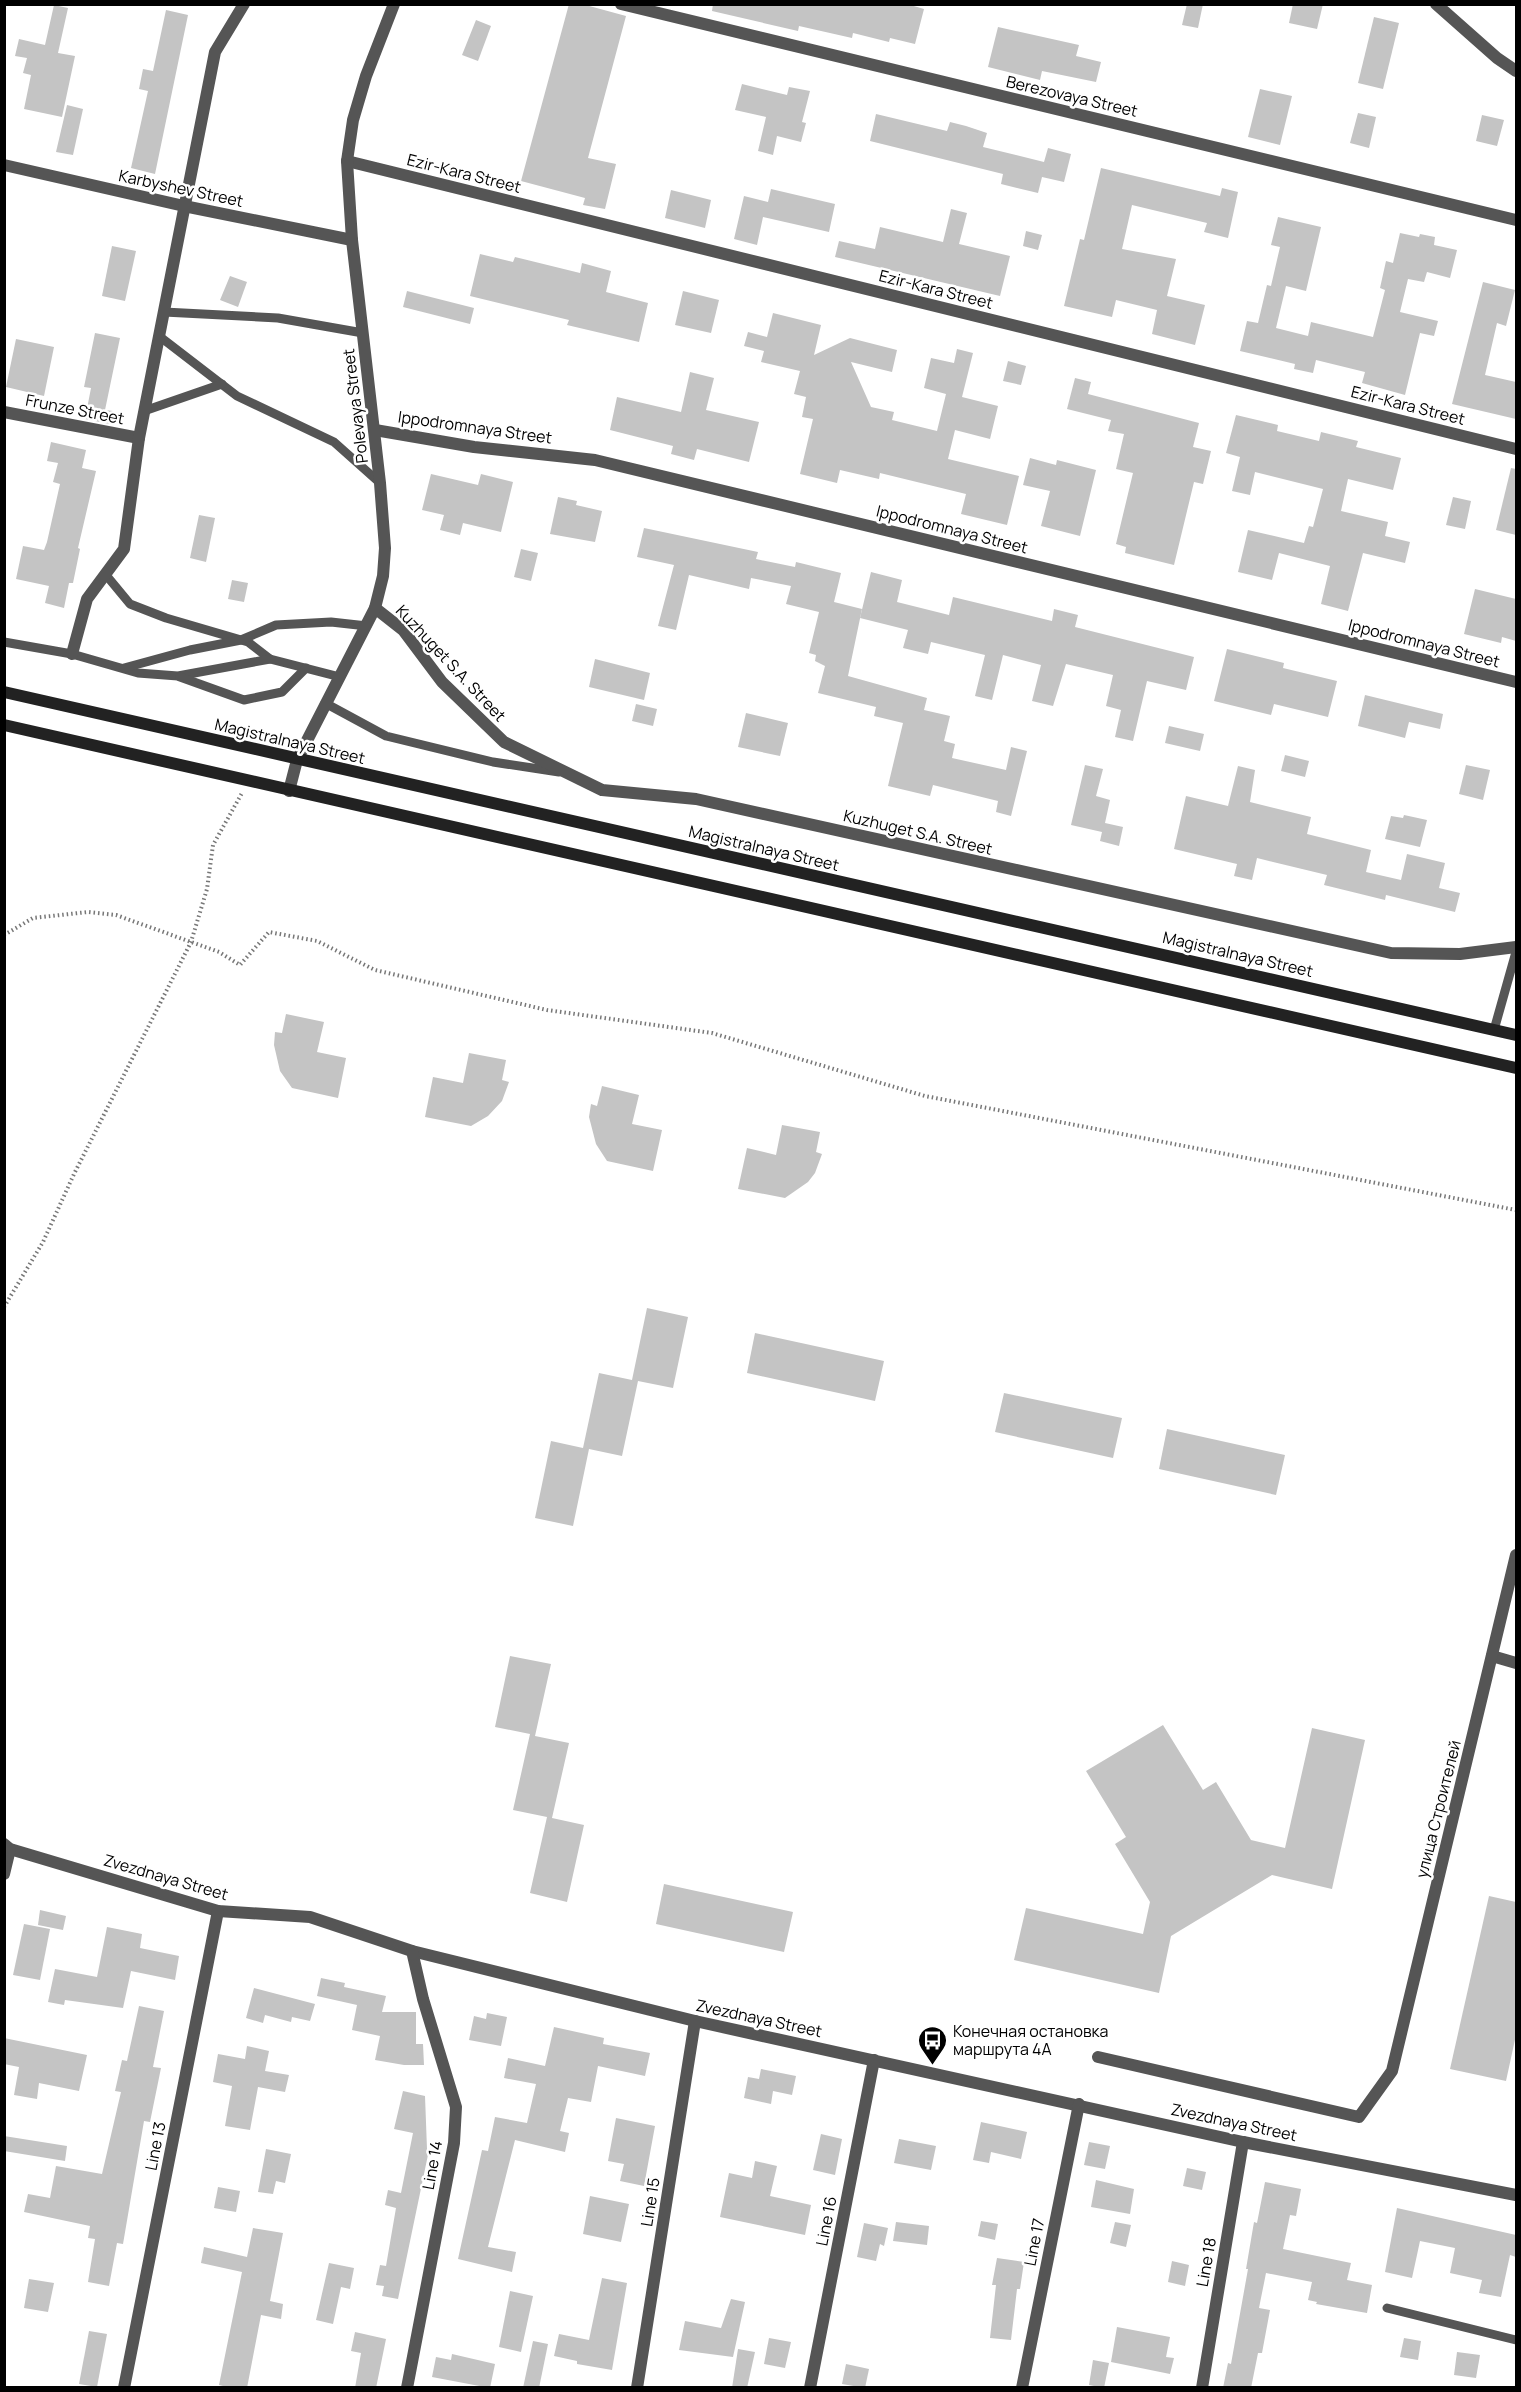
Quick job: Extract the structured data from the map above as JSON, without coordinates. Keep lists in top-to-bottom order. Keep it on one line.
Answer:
{"streets":{"main road":["Magistralnaya Street"],"street":["Berezovaya Street","Ezir-Kara Street","Karbyshev Street","Polevaya Street","Frunze Street","Ippodromnaya Street","Kuzhuget S.A. Street","улица Строителей","Zvezdnaya Street","Line 13","Line 14","Line 15","Line 16","Line 17","Line 18"]},"crossings":[["Ezir-Kara Street","Polevaya Street"],["Karbyshev Street","Polevaya Street"],["Polevaya Street","Ippodromnaya Street"],["Polevaya Street","Kuzhuget S.A. Street"],["Polevaya Street","Magistralnaya Street"],["Zvezdnaya Street","Line 13"],["Zvezdnaya Street","Line 14"],["Zvezdnaya Street","Line 15"],["Zvezdnaya Street","Line 16"],["Zvezdnaya Street","Line 17"],["Zvezdnaya Street","Line 18"]],"places":{"bus stop":["Конечная остановка маршрута 4А"]}}
